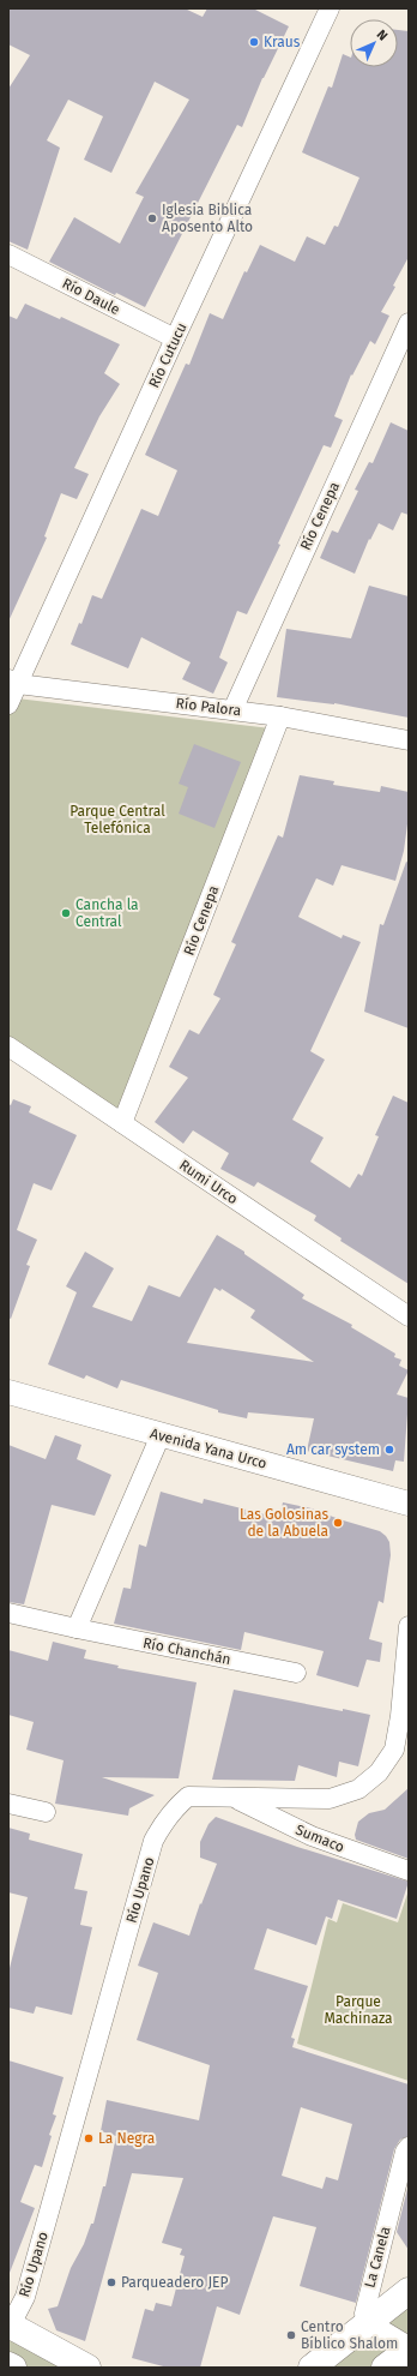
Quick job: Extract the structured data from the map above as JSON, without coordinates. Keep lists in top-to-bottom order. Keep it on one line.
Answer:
{"streets":{"street":["Río Daule","Río Cutucu","Río Cenepa","Río Palora","Rumi Urco","Avenida Yana Urco","Río Chanchán","Sumaco","Río Upano","La Canela"]},"crossings":[["Río Daule","Río Cutucu"],["Río Cutucu","Río Palora"],["Río Cenepa","Río Palora"],["Río Cenepa","Rumi Urco"],["Sumaco","Río Upano"]],"parks":["Parque Central Telefónica","Parque Machinaza"],"places":["Kraus","Iglesia Biblica Aposento Alto","Cancha la Central","Am car system","Las Golosinas de la Abuela","La Negra","Parqueadero JEP","Centro Bíblico Shalom"],"north":"top right"}
